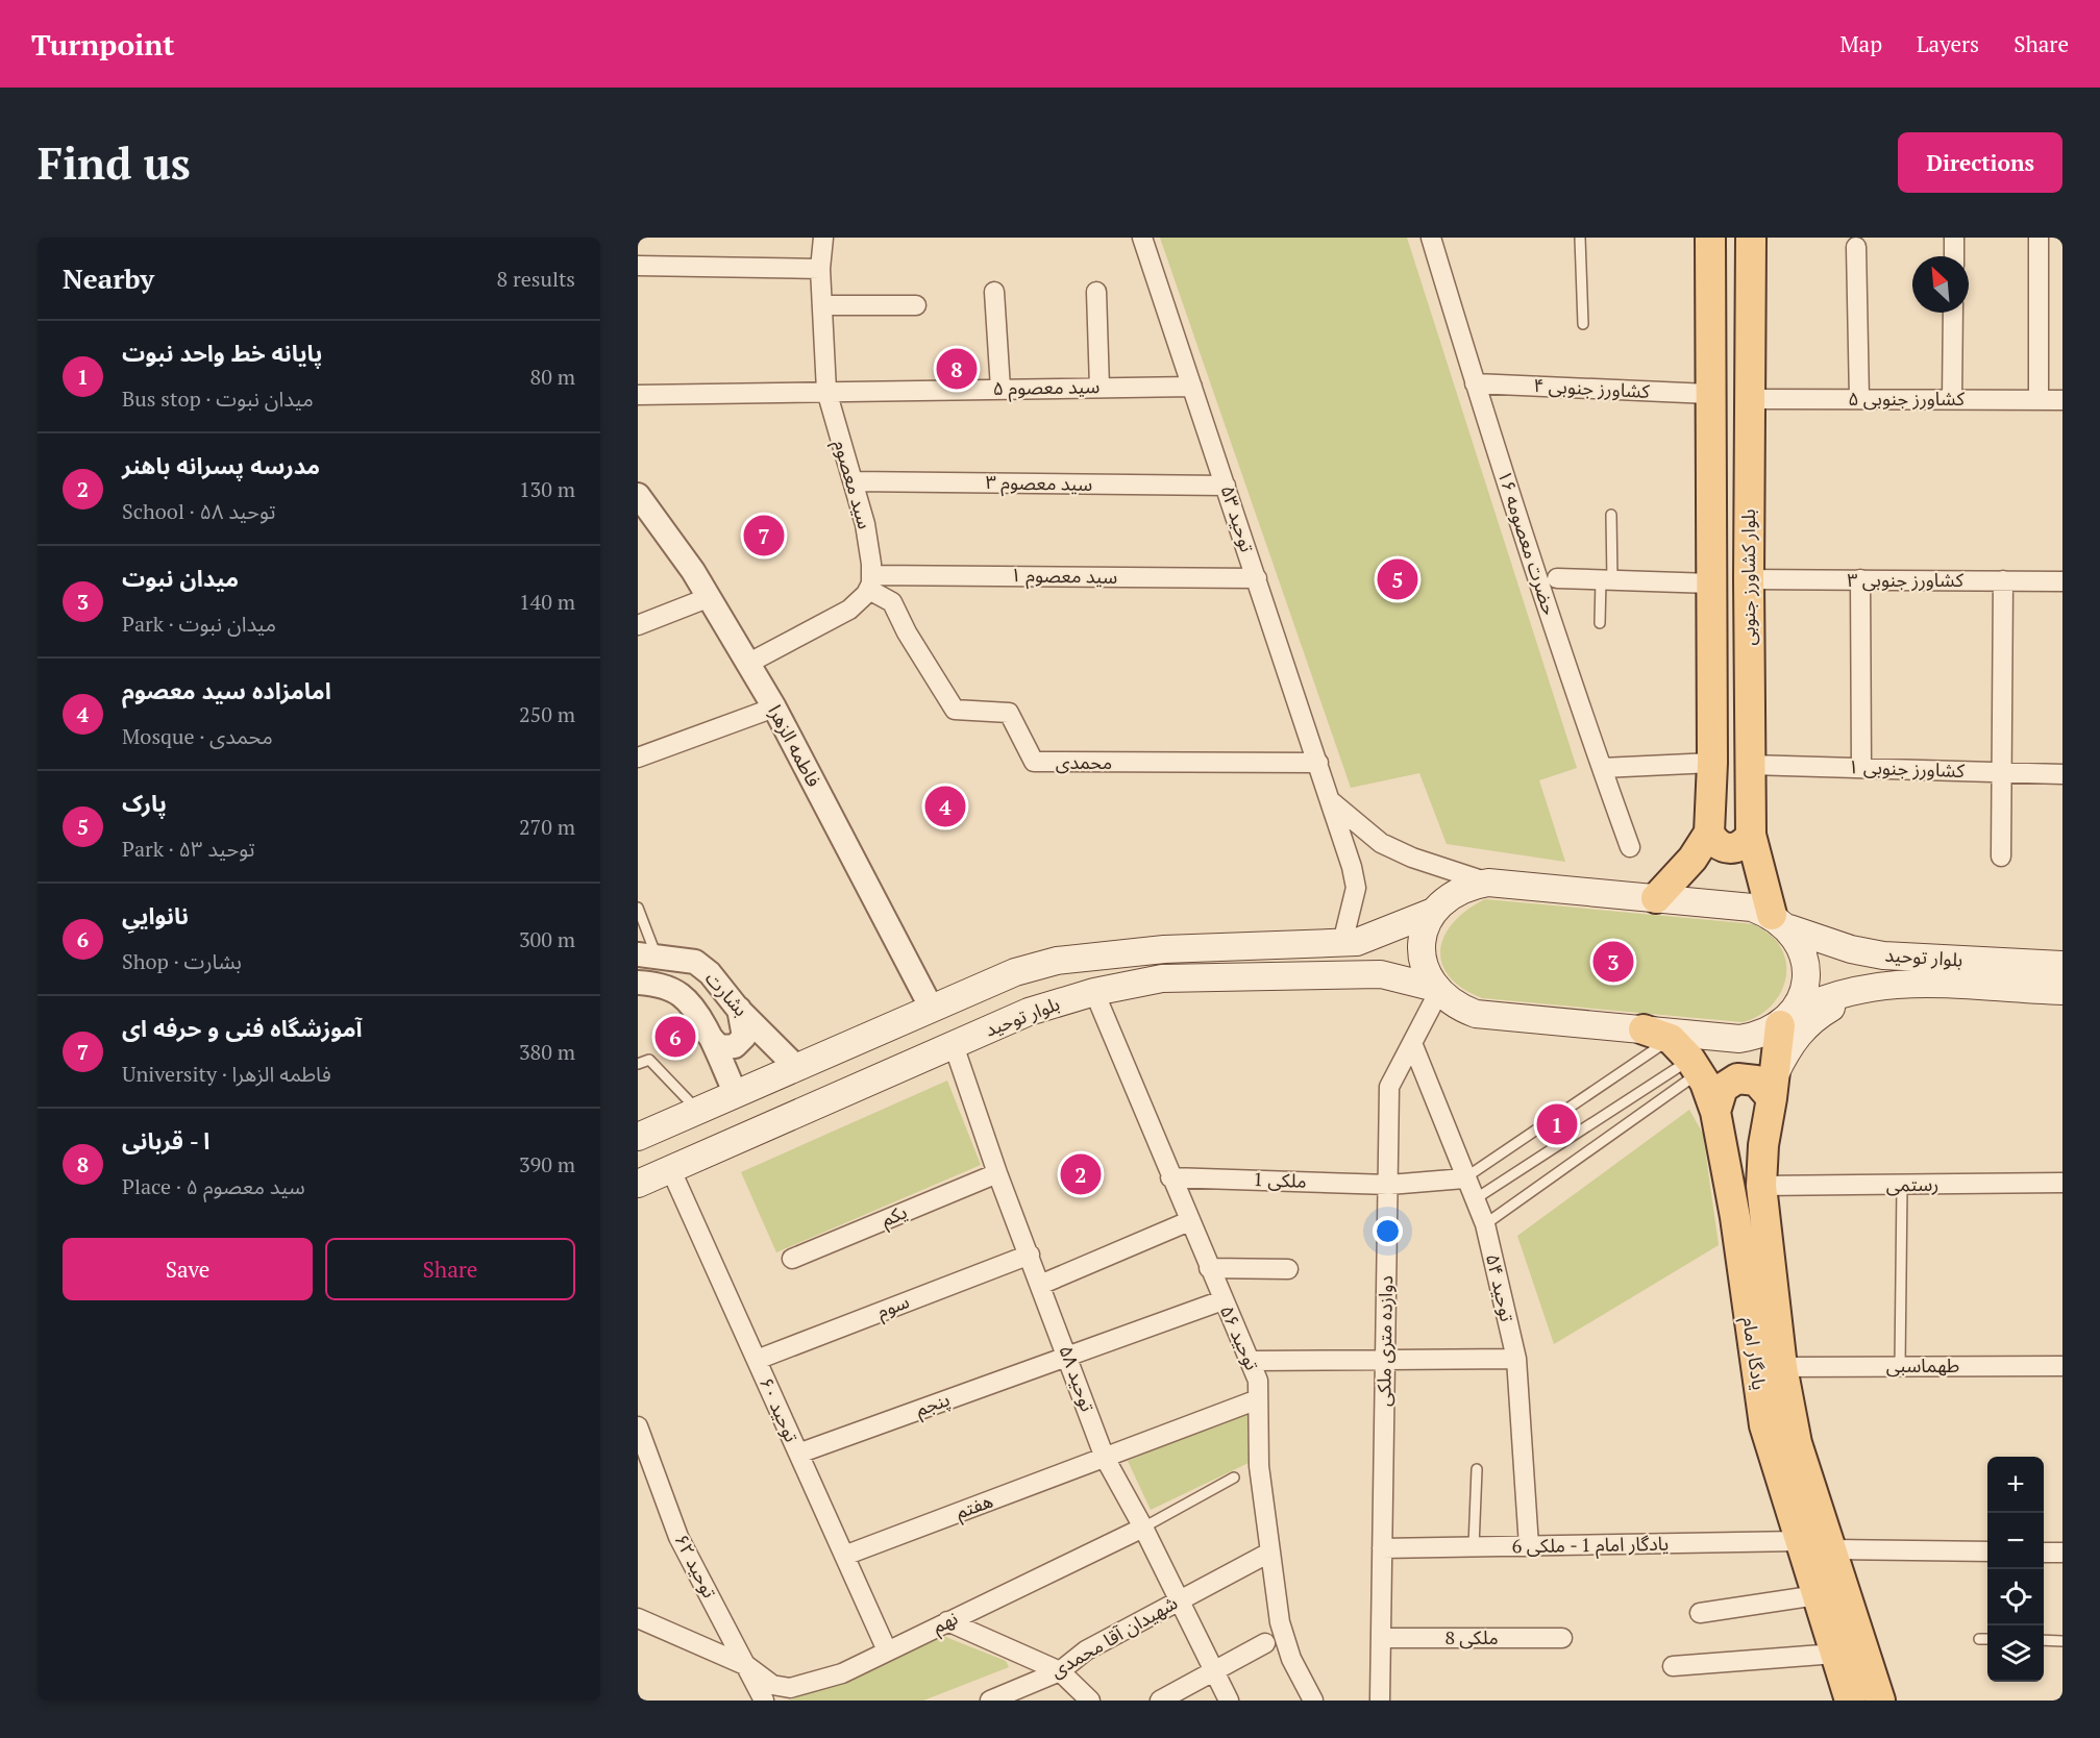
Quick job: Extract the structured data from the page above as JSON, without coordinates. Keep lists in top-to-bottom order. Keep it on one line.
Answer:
{"streets":{"main road":["بلوار کشاورز جنوبی","بلوار توحید","یادگار امام"],"street":["سید معصوم ۵","کشاورز جنوبی ۴","کشاورز جنوبی ۵","سید معصوم ۳","سید معصوم","توحید ۵۳","حضرت معصومه ۱۶","سید معصوم ۱","کشاورز جنوبی ۳","فاطمه الزهرا","محمدی","کشاورز جنوبی ۱","بشارت","ملکی 1","رستمی","یکم","توحید ۵۴","سوم","توحید ۵۶","دوازده متری ملکی","طهماسبی","توحید ۵۸","پنجم","توحید ۶۰","هفتم","یادگار امام 1 - ملکی 6","توحید ۶۲","نهم","شهیدان آقا محمدی","ملکی 8"]},"crossings":[["سید معصوم ۵","سید معصوم"],["سید معصوم ۵","توحید ۵۳"],["کشاورز جنوبی ۴","حضرت معصومه ۱۶"],["کشاورز جنوبی ۴","بلوار کشاورز جنوبی"],["کشاورز جنوبی ۵","بلوار کشاورز جنوبی"],["سید معصوم ۳","سید معصوم"],["سید معصوم ۳","توحید ۵۳"],["سید معصوم","سید معصوم ۱"],["سید معصوم","محمدی"],["توحید ۵۳","سید معصوم ۱"],["توحید ۵۳","محمدی"],["سید معصوم ۱","محمدی"],["بلوار کشاورز جنوبی","کشاورز جنوبی ۳"],["بلوار کشاورز جنوبی","کشاورز جنوبی ۱"],["بلوار کشاورز جنوبی","بلوار توحید"],["بلوار توحید","توحید ۵۶"],["بلوار توحید","دوازده متری ملکی"],["بلوار توحید","یادگار امام"],["بلوار توحید","توحید ۵۸"],["بلوار توحید","توحید ۶۰"],["ملکی 1","توحید ۵۴"],["ملکی 1","توحید ۵۶"],["ملکی 1","دوازده متری ملکی"],["رستمی","یادگار امام"],["یکم","توحید ۵۸"],["توحید ۵۴","دوازده متری ملکی"],["توحید ۵۴","یادگار امام 1 - ملکی 6"],["سوم","توحید ۵۸"],["سوم","توحید ۶۰"],["توحید ۵۶","پنجم"],["توحید ۵۶","هفتم"],["توحید ۵۶","شهیدان آقا محمدی"],["دوازده متری ملکی","یادگار امام 1 - ملکی 6"],["دوازده متری ملکی","ملکی 8"],["یادگار امام","طهماسبی"],["یادگار امام","یادگار امام 1 - ملکی 6"],["توحید ۵۸","پنجم"],["توحید ۵۸","هفتم"],["توحید ۵۸","نهم"],["توحید ۵۸","شهیدان آقا محمدی"],["پنجم","توحید ۶۰"],["توحید ۶۰","هفتم"],["توحید ۶۰","نهم"],["توحید ۶۲","نهم"]],"north":"top left","page":{"header":"Turnpoint","nav":["Map","Layers","Share"],"buttons":["Directions",["Save","Share"]],"title":"Find us","heading":["Nearby","8 results"],"list":[{"mark":"1","name":"پایانه خط واحد نبوت","note":"Bus stop · میدان نبوت","value":"80 m"},{"mark":"2","name":"مدرسه پسرانه باهنر","note":"School · توحید ۵۸","value":"130 m"},{"mark":"3","name":"میدان نبوت","note":"Park · میدان نبوت","value":"140 m"},{"mark":"4","name":"امامزاده سید معصوم","note":"Mosque · محمدی","value":"250 m"},{"mark":"5","name":"پارک","note":"Park · توحید ۵۳","value":"270 m"},{"mark":"6","name":"نانواییِ","note":"Shop · بشارت","value":"300 m"},{"mark":"7","name":"آموزشگاه فنی و حرفه ای","note":"University · فاطمه الزهرا","value":"380 m"},{"mark":"8","name":"ا - قربانی","note":"Place · سید معصوم ۵","value":"390 m"}],"pins":["8","7","5","4","3","6","1","2"],"map_buttons":["+","−"]}}
